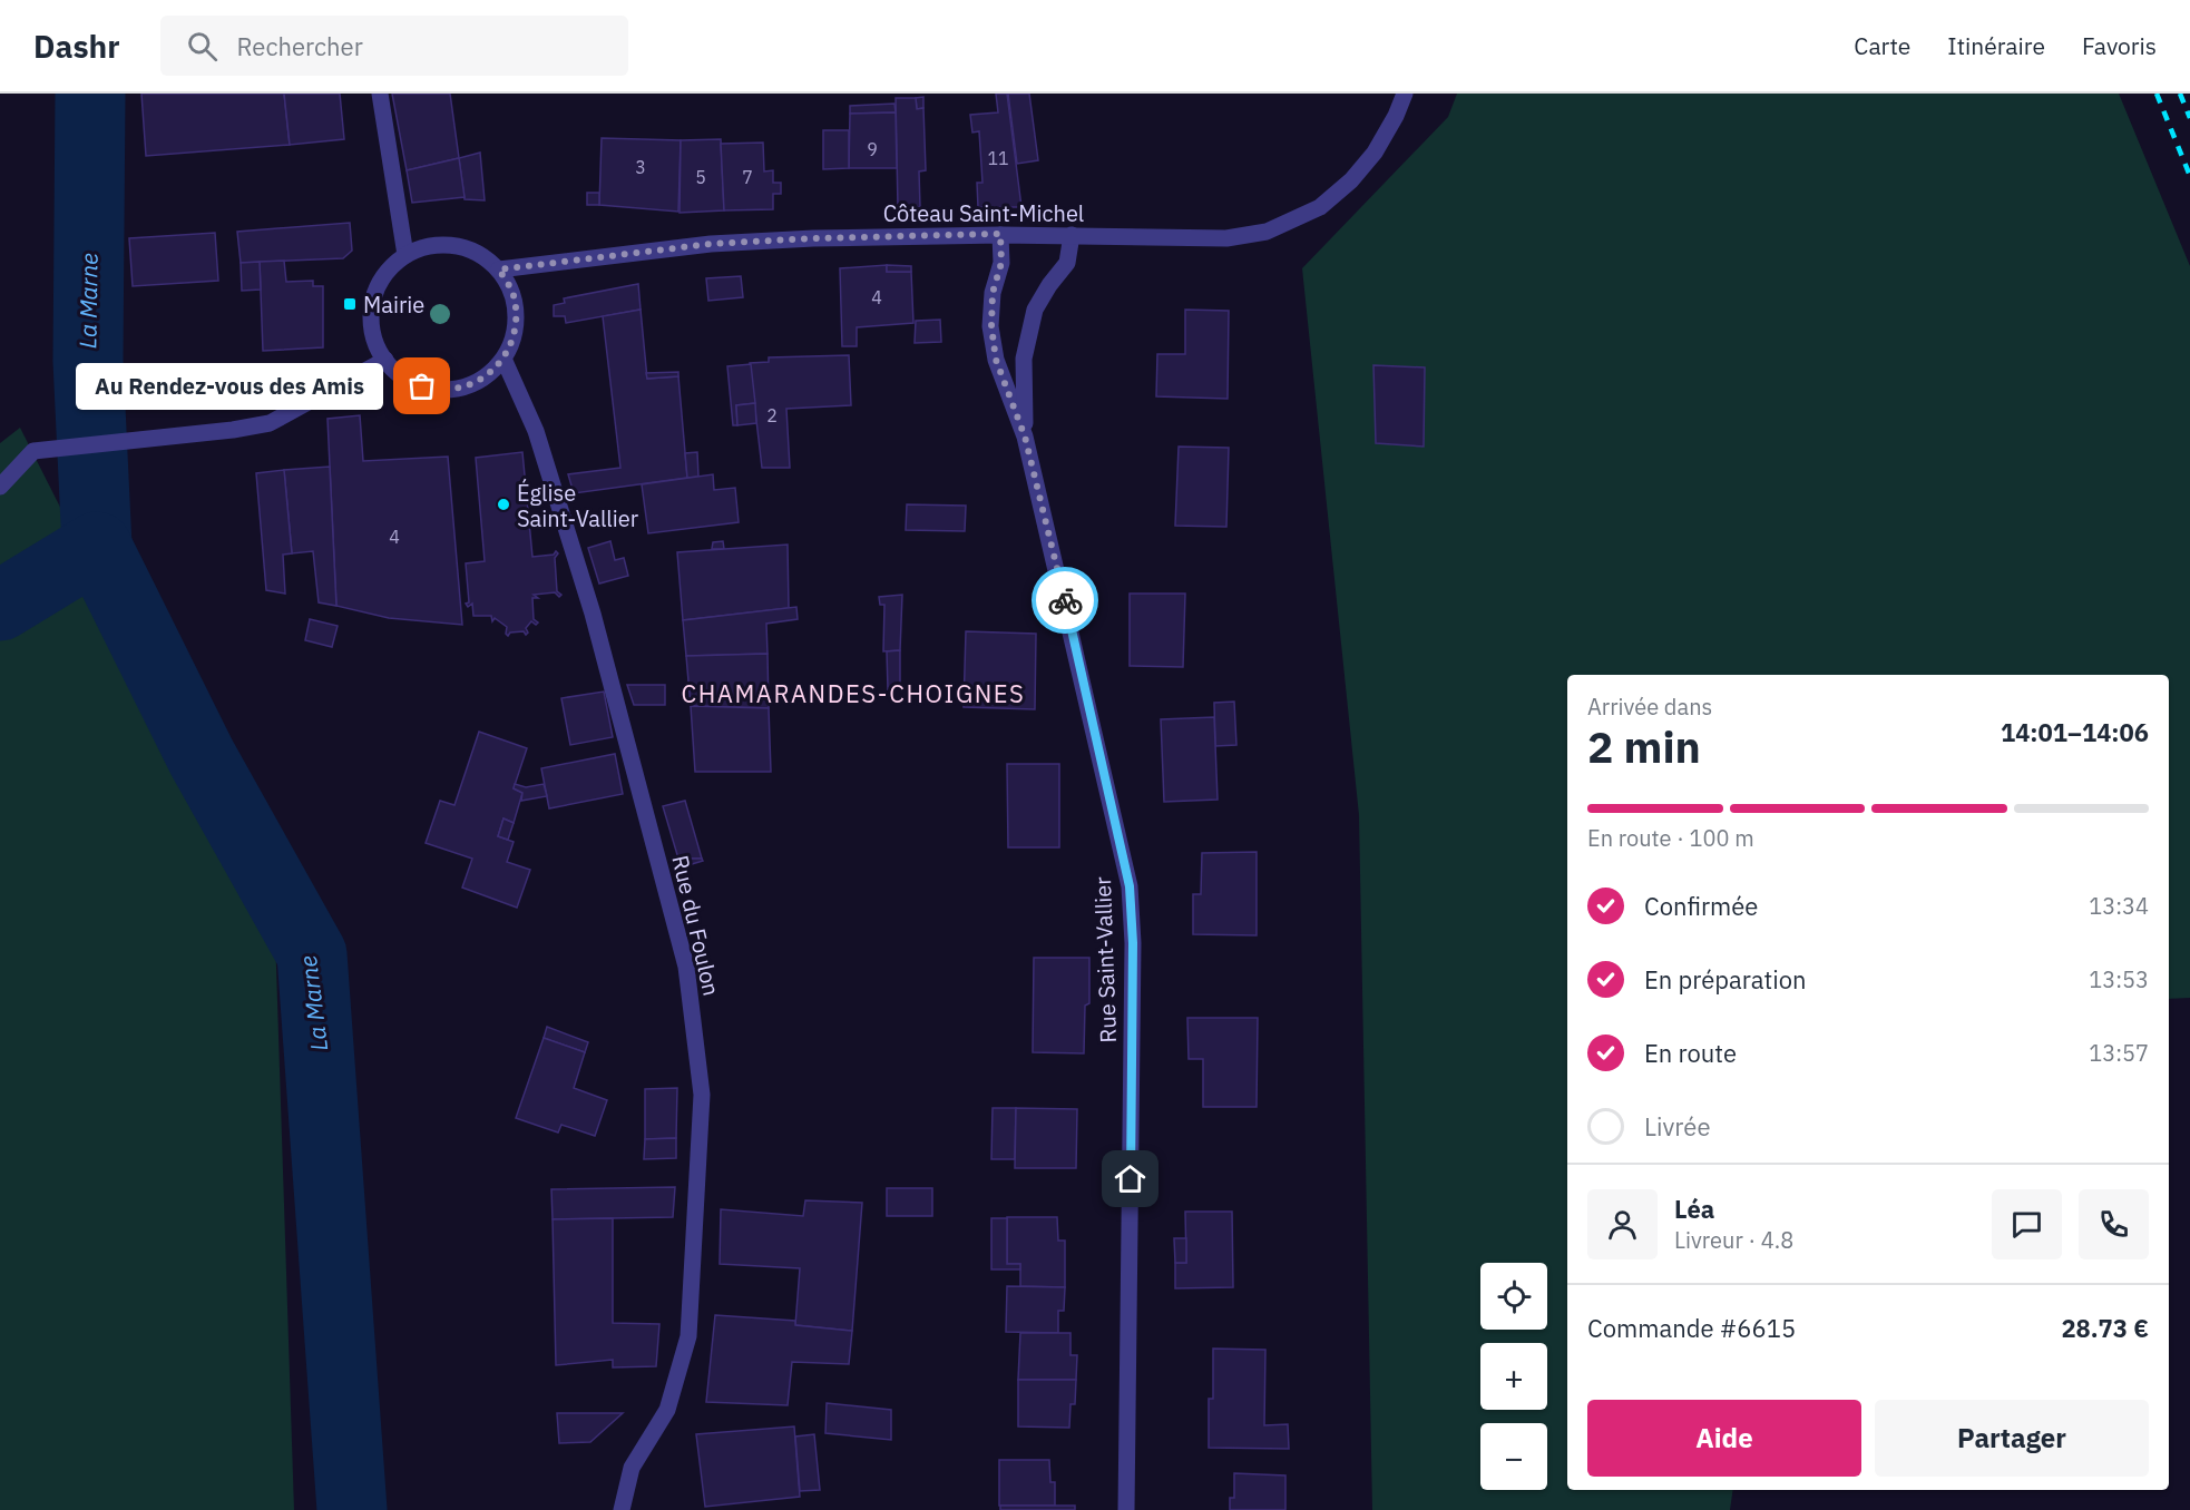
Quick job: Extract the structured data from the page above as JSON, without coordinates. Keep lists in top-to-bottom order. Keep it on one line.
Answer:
{"streets":{"street":["Côteau Saint-Michel","Rue du Foulon","Rue Saint-Vallier"]},"crossings":[["Côteau Saint-Michel","Rue du Foulon"],["Côteau Saint-Michel","Rue Saint-Vallier"]],"districts":["CHAMARANDES-CHOIGNES"],"water":["La Marne"],"places":{"transit":["Mairie"],"other":["Au Rendez-vous des Amis","Église Saint-Vallier"]},"house_numbers":["9","11","3","5","7","4","2","4"],"page":{"header":"Dashr","search":"Rechercher","nav":["Carte","Itinéraire","Favoris"],"bubble":"Au Rendez-vous des Amis","heading":["2 min","Arrivée dans","14:01–14:06"],"panel":["Léa","Livreur · 4.8","Commande #6615","28.73 €"],"bar":"En route · 100 m","list":[["Confirmée","13:34"],["En préparation","13:53"],["En route","13:57"],"Livrée"],"map_buttons":["+","−"],"buttons":["Aide","Partager"]}}
